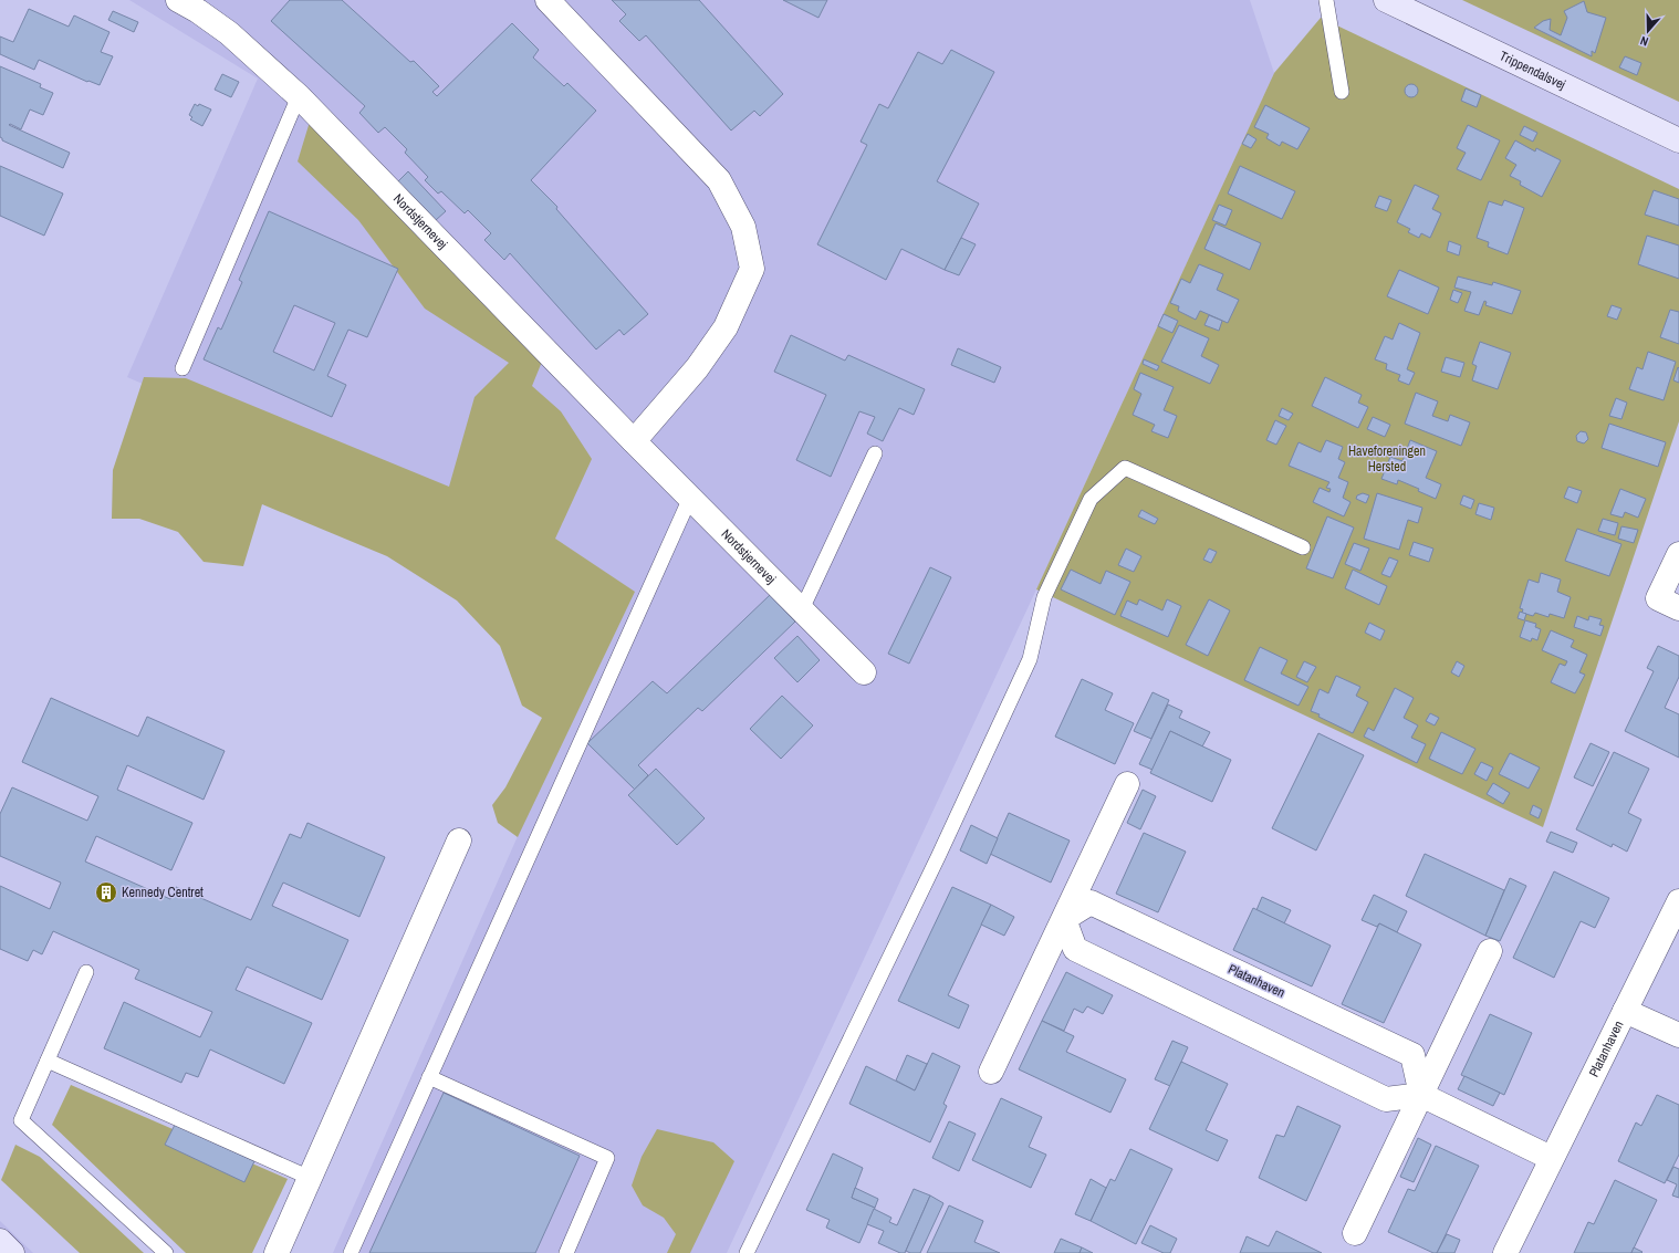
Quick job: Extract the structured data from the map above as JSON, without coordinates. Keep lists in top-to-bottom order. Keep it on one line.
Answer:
{"streets":{"street":["Trippendalsvej","Nordstjernevej","Platanhaven"]},"parks":["Haveforeningen Hersted"],"places":{"building":["Kennedy Centret"]},"north":"bottom"}
